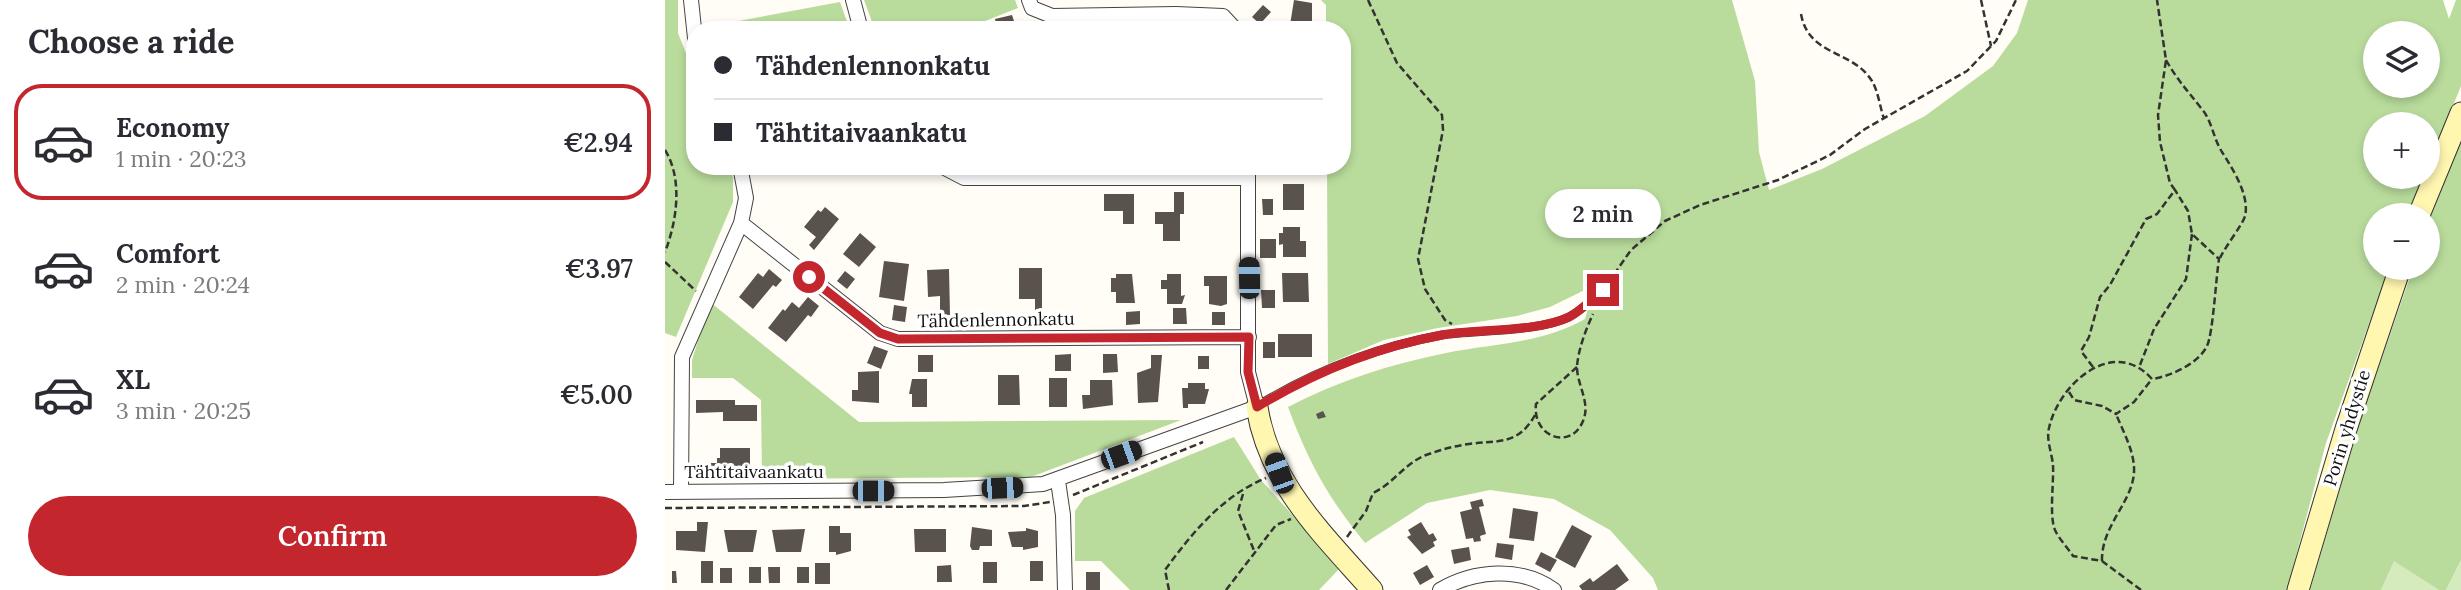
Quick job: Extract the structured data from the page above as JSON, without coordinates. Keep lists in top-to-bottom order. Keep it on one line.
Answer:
{"streets":{"main road":["Porin yhdystie"],"street":["Tähdenlennonkatu","Tähtitaivaankatu"]},"page":{"heading":"Choose a ride","map_buttons":["+","−"],"banner":["Tähdenlennonkatu","Tähtitaivaankatu"],"list":[{"name":"Economy","note":"1 min · 20:23","value":"€2.94"},{"name":"Comfort","note":"2 min · 20:24","value":"€3.97"},{"name":"XL","note":"3 min · 20:25","value":"€5.00"}],"bubble":"2 min","buttons":"Confirm"}}
